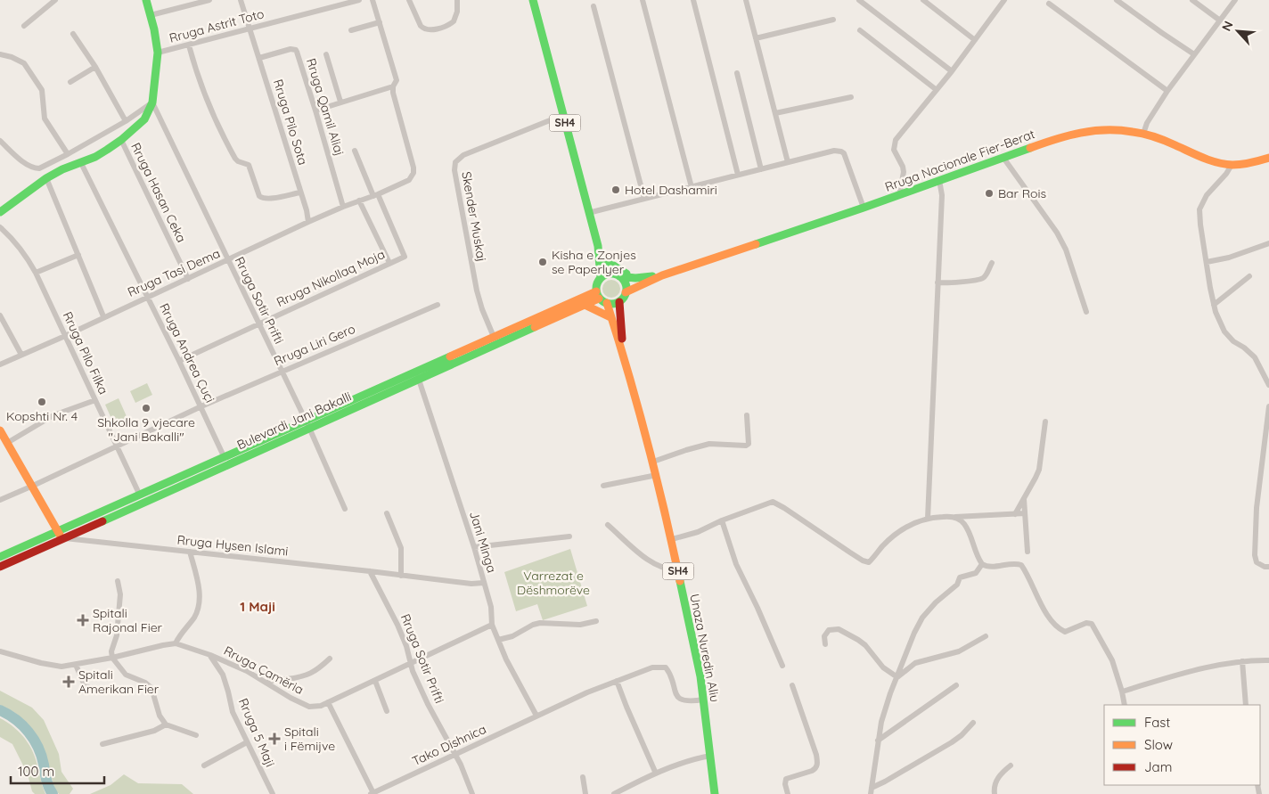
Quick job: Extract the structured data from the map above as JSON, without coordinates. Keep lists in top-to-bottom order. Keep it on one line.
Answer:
{"streets":{"main road":["SH4","Rruga Nacionale Fier-Berat","Bulevardi Jani Bakalli","Unaza Nuredin Aliu"],"street":["Rruga Astrit Toto","Rruga Qamil Aliaj","Rruga Pilo Sota","Rruga Hasan Ceka","Skender Muskaj","Rruga Tasi Dema","Rruga Nikollaq Moja","Rruga Sotir Prifti","Rruga Liri Gero","Rruga Pilo Filka","Rruga Andrea Çuçi","Jani Minga","Rruga Hysen Islami","Rruga Çamëria","Rruga 5 Maji","Tako Dishnica"]},"crossings":[["Rruga Astrit Toto","Rruga Pilo Sota"],["Rruga Qamil Aliaj","Rruga Pilo Sota"],["Rruga Qamil Aliaj","Rruga Tasi Dema"],["Rruga Pilo Sota","Rruga Tasi Dema"],["SH4","Rruga Nacionale Fier-Berat"],["SH4","Skender Muskaj"],["SH4","Bulevardi Jani Bakalli"],["SH4","Unaza Nuredin Aliu"],["Rruga Nacionale Fier-Berat","Bulevardi Jani Bakalli"],["Rruga Nacionale Fier-Berat","Unaza Nuredin Aliu"],["Rruga Hasan Ceka","Rruga Tasi Dema"],["Skender Muskaj","Bulevardi Jani Bakalli"],["Rruga Tasi Dema","Rruga Nikollaq Moja"],["Rruga Tasi Dema","Rruga Sotir Prifti"],["Rruga Tasi Dema","Rruga Pilo Filka"],["Rruga Tasi Dema","Rruga Andrea Çuçi"],["Rruga Nikollaq Moja","Rruga Sotir Prifti"],["Rruga Nikollaq Moja","Rruga Andrea Çuçi"],["Rruga Sotir Prifti","Rruga Liri Gero"],["Rruga Sotir Prifti","Bulevardi Jani Bakalli"],["Rruga Sotir Prifti","Rruga Hysen Islami"],["Rruga Sotir Prifti","Rruga Çamëria"],["Rruga Sotir Prifti","Tako Dishnica"],["Rruga Liri Gero","Rruga Pilo Filka"],["Rruga Liri Gero","Rruga Andrea Çuçi"],["Rruga Pilo Filka","Bulevardi Jani Bakalli"],["Rruga Andrea Çuçi","Bulevardi Jani Bakalli"],["Bulevardi Jani Bakalli","Jani Minga"],["Bulevardi Jani Bakalli","Rruga Hysen Islami"],["Bulevardi Jani Bakalli","Unaza Nuredin Aliu"],["Jani Minga","Rruga Hysen Islami"],["Jani Minga","Rruga Çamëria"],["Jani Minga","Tako Dishnica"],["Unaza Nuredin Aliu","Tako Dishnica"],["Rruga Çamëria","Rruga 5 Maji"]],"districts":["1 Maji"],"parks":["Varrezat e Dëshmorëve"],"places":{"other":["Hotel Dashamiri","Bar Rois","Kisha e Zonjes se Paperlyer","Kopshti Nr. 4","Shkolla 9 vjecare \"Jani Bakalli\""],"health":["Spitali Rajonal Fier","Spitali Amerikan Fier","Spitali i Fëmijve"]},"legend":["Fast","Slow","Jam"],"scale_bar":"100 m","north":"top left"}
